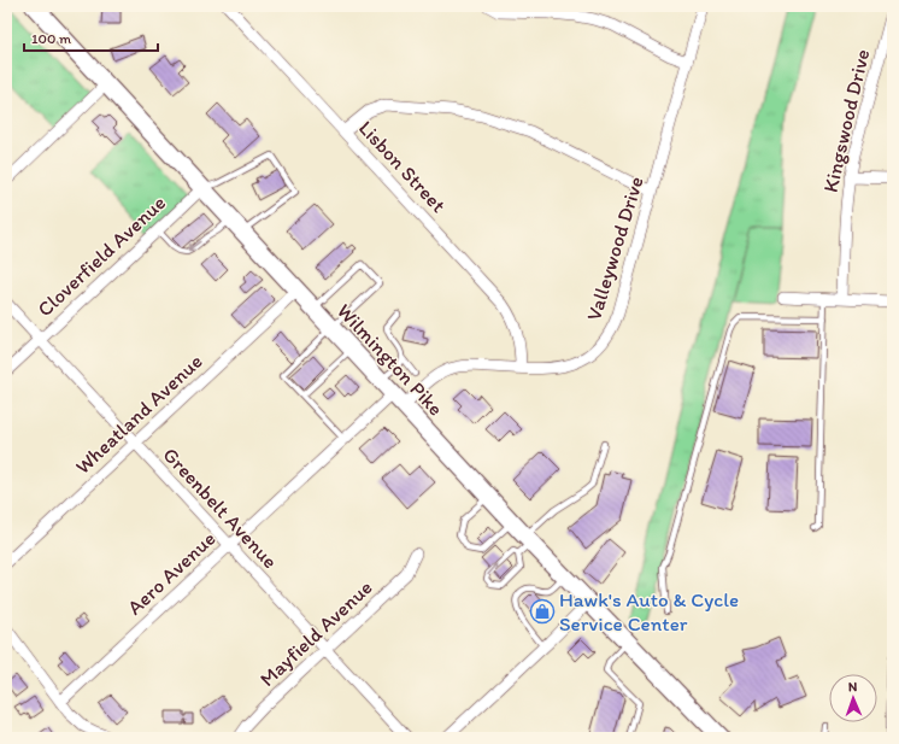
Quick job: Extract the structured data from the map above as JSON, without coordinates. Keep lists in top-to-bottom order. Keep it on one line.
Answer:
{"streets":{"main road":["Wilmington Pike"],"street":["Kingswood Drive","Lisbon Street","Valleywood Drive","Cloverfield Avenue","Wheatland Avenue","Greenbelt Avenue","Aero Avenue","Mayfield Avenue"]},"crossings":[["Lisbon Street","Valleywood Drive"],["Valleywood Drive","Wilmington Pike"],["Valleywood Drive","Aero Avenue"],["Cloverfield Avenue","Wilmington Pike"],["Cloverfield Avenue","Greenbelt Avenue"],["Wilmington Pike","Wheatland Avenue"],["Wilmington Pike","Aero Avenue"],["Wheatland Avenue","Greenbelt Avenue"],["Greenbelt Avenue","Aero Avenue"],["Greenbelt Avenue","Mayfield Avenue"]],"places":{"shop":["Hawk's Auto & Cycle Service Center"]},"scale_bar":"100 m","north":"top"}
